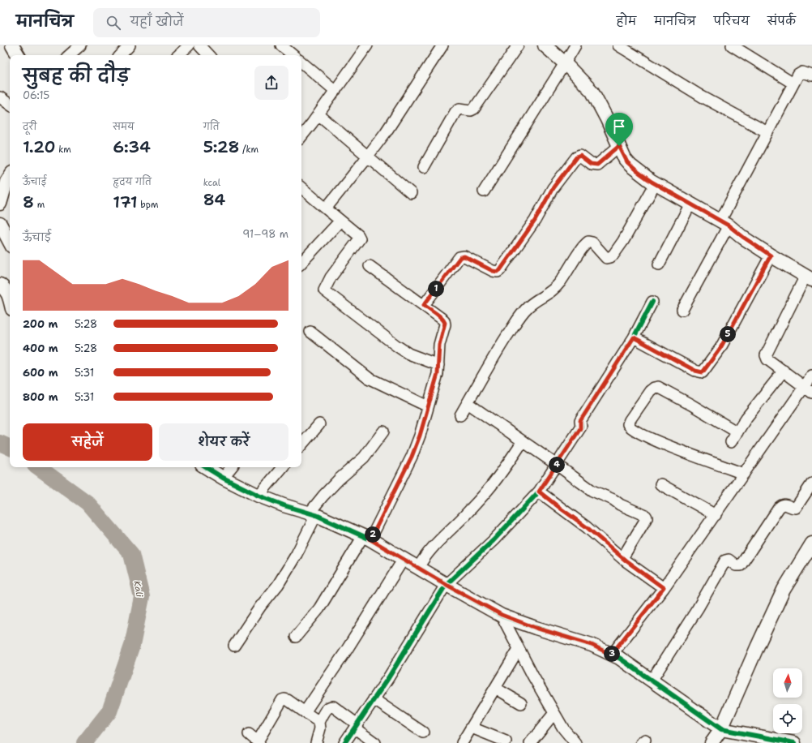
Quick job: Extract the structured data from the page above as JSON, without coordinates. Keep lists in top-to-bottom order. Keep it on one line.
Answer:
{"water":["Kali"],"north":"top","page":{"header":"मानचित्र","search":"यहाँ खोजें","nav":["होम","मानचित्र","परिचय","संपर्क"],"heading":["सुबह की दौड़","06:15"],"stats":[["दूरी","1.20 km"],["समय","6:34"],["गति","5:28 /km"],["ऊँचाई","8 m"],["हृदय गति","171 bpm"],["kcal","84"]],"chart":["ऊँचाई","91–98 m"],"pins":["1","5","4","2","3"],"list":[{"name":"200 m","note":"5:28"},{"name":"400 m","note":"5:28"},{"name":"600 m","note":"5:31"},{"name":"800 m","note":"5:31"}],"buttons":["सहेजें","शेयर करें"]}}
